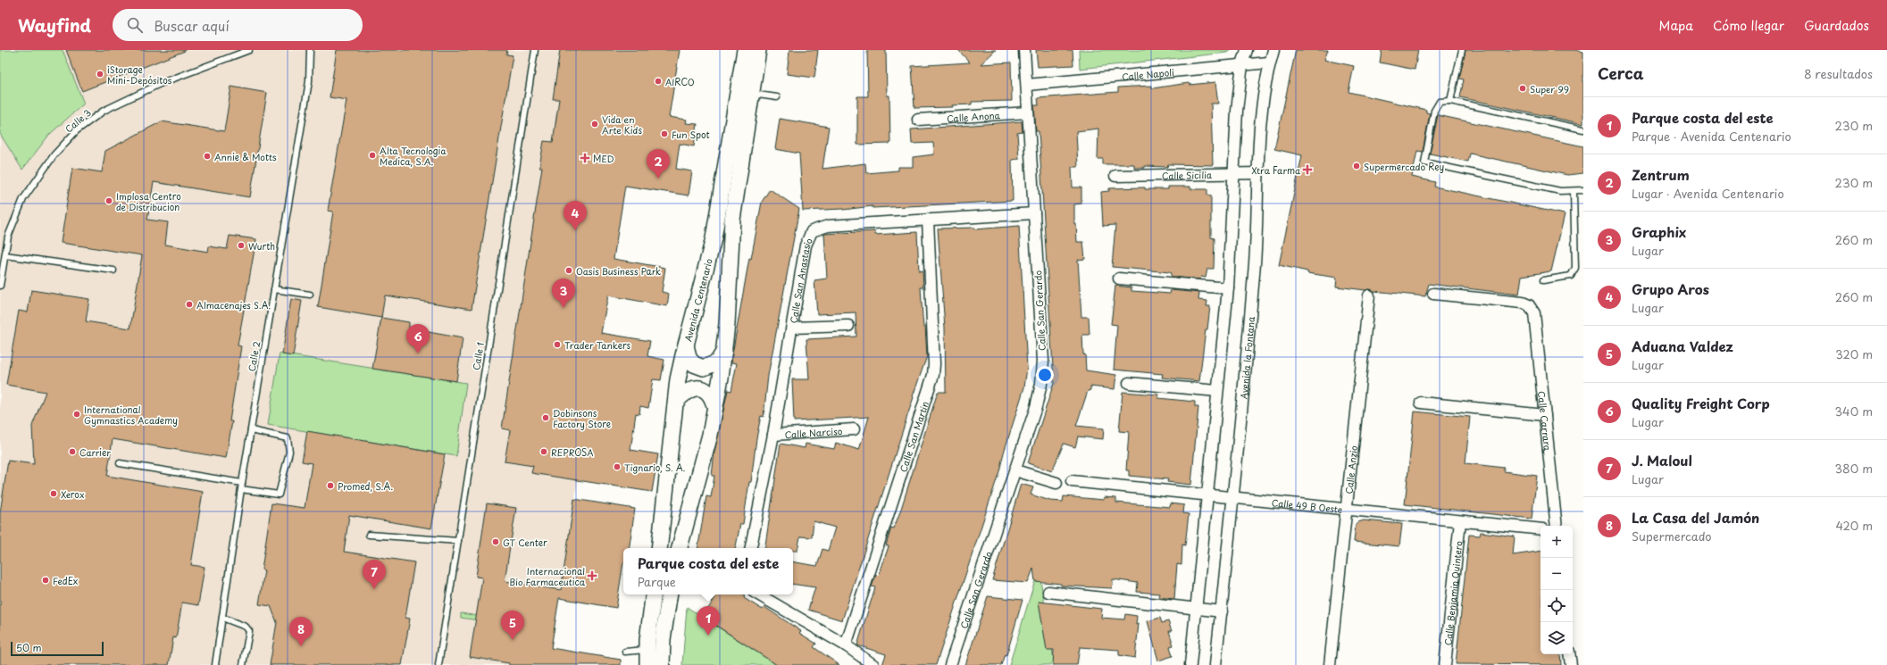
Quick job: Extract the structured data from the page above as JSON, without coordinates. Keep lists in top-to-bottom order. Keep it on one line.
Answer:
{"streets":{"main road":["Avenida Centenario"],"street":["Calle Napoli","Calle Anona","Calle Sicilia","Calle San Anastasio","Calle San Gerardo","Avenida la Fontana","Calle Carrara","Calle Narciso","Calle San Martin","Calle Anzio","Calle 49 B Oeste","Calle Benjamin Quintero"],"lane":["Calle 3","Calle 2","Calle 1"]},"crossings":[["Calle Napoli","Calle San Gerardo"],["Calle Napoli","Avenida la Fontana"],["Calle Anona","Calle San Gerardo"],["Calle Sicilia","Avenida la Fontana"],["Calle San Anastasio","Calle San Gerardo"],["Calle San Anastasio","Calle Narciso"],["Calle San Anastasio","Calle San Martin"],["Avenida la Fontana","Calle 49 B Oeste"],["Calle Anzio","Calle 49 B Oeste"],["Calle 49 B Oeste","Calle Benjamin Quintero"]],"places":{"other":["iStorage Mini-Depósitos","AIRCO","Super 99","Vida en Arte Kids","Fun Spot","Alta Tecnologia Medica, S.A.","Annie & Motts","Supermercado Rey","Implosa Centro de Distribucion","Wurth","Oasis Business Park","Almacenajes S.A.","Trader Tankers","International Gymnastics Academy","Dobinsons Factory Store","Carrier","REPROSA","Tignario, S. A.","Promed, S.A.","Xerox","GT Center","FedEx"],"health":["MED","Xtra Farma","Internacional Bio Farmaceutica"]},"scale_bar":"50 m","page":{"header":"Wayfind","search":"Buscar aquí","nav":["Mapa","Cómo llegar","Guardados"],"heading":["Cerca","8 resultados"],"list":[{"mark":"1","name":"Parque costa del este","note":"Parque · Avenida Centenario","value":"230 m"},{"mark":"2","name":"Zentrum","note":"Lugar · Avenida Centenario","value":"230 m"},{"mark":"3","name":"Graphix","note":"Lugar","value":"260 m"},{"mark":"4","name":"Grupo Aros","note":"Lugar","value":"260 m"},{"mark":"5","name":"Aduana Valdez","note":"Lugar","value":"320 m"},{"mark":"6","name":"Quality Freight Corp","note":"Lugar","value":"340 m"},{"mark":"7","name":"J. Maloul","note":"Lugar","value":"380 m"},{"mark":"8","name":"La Casa del Jamón","note":"Supermercado","value":"420 m"}],"pins":["2","4","3","6","7","1","5","8"],"map_buttons":["+","−"],"popup":["Parque costa del este","Parque"],"scale":"50 m"}}
